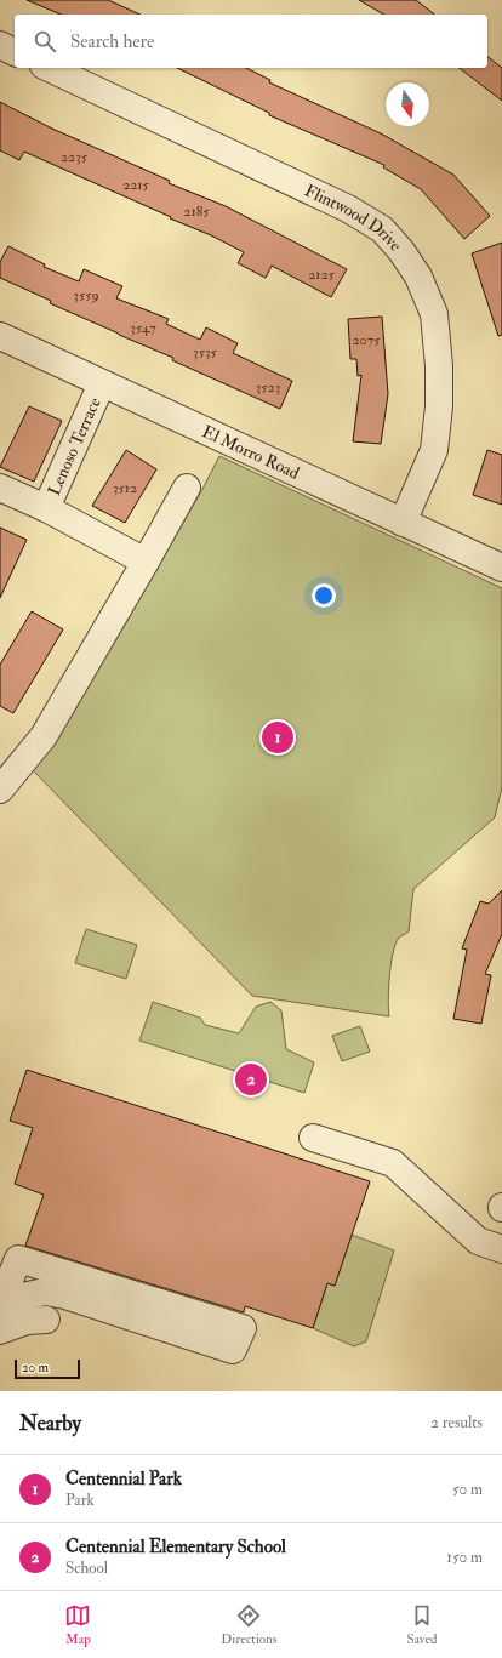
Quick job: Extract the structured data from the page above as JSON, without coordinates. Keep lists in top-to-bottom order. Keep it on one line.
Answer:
{"streets":{"street":["Flintwood Drive","Lenoso Terrace","El Morro Road"]},"crossings":[["Flintwood Drive","El Morro Road"],["Lenoso Terrace","El Morro Road"]],"house_numbers":["2235","2215","2185","2125","3559","3547","2075","3535","3523","3512"],"scale_bar":"20 m","north":"bottom","page":{"search":"Search here","pins":["1","2"],"scale":"20 m","heading":["Nearby","2 results"],"list":[{"mark":"1","name":"Centennial Park","note":"Park","value":"50 m"},{"mark":"2","name":"Centennial Elementary School","note":"School","value":"150 m"}],"nav":["Map","Directions","Saved"]}}
